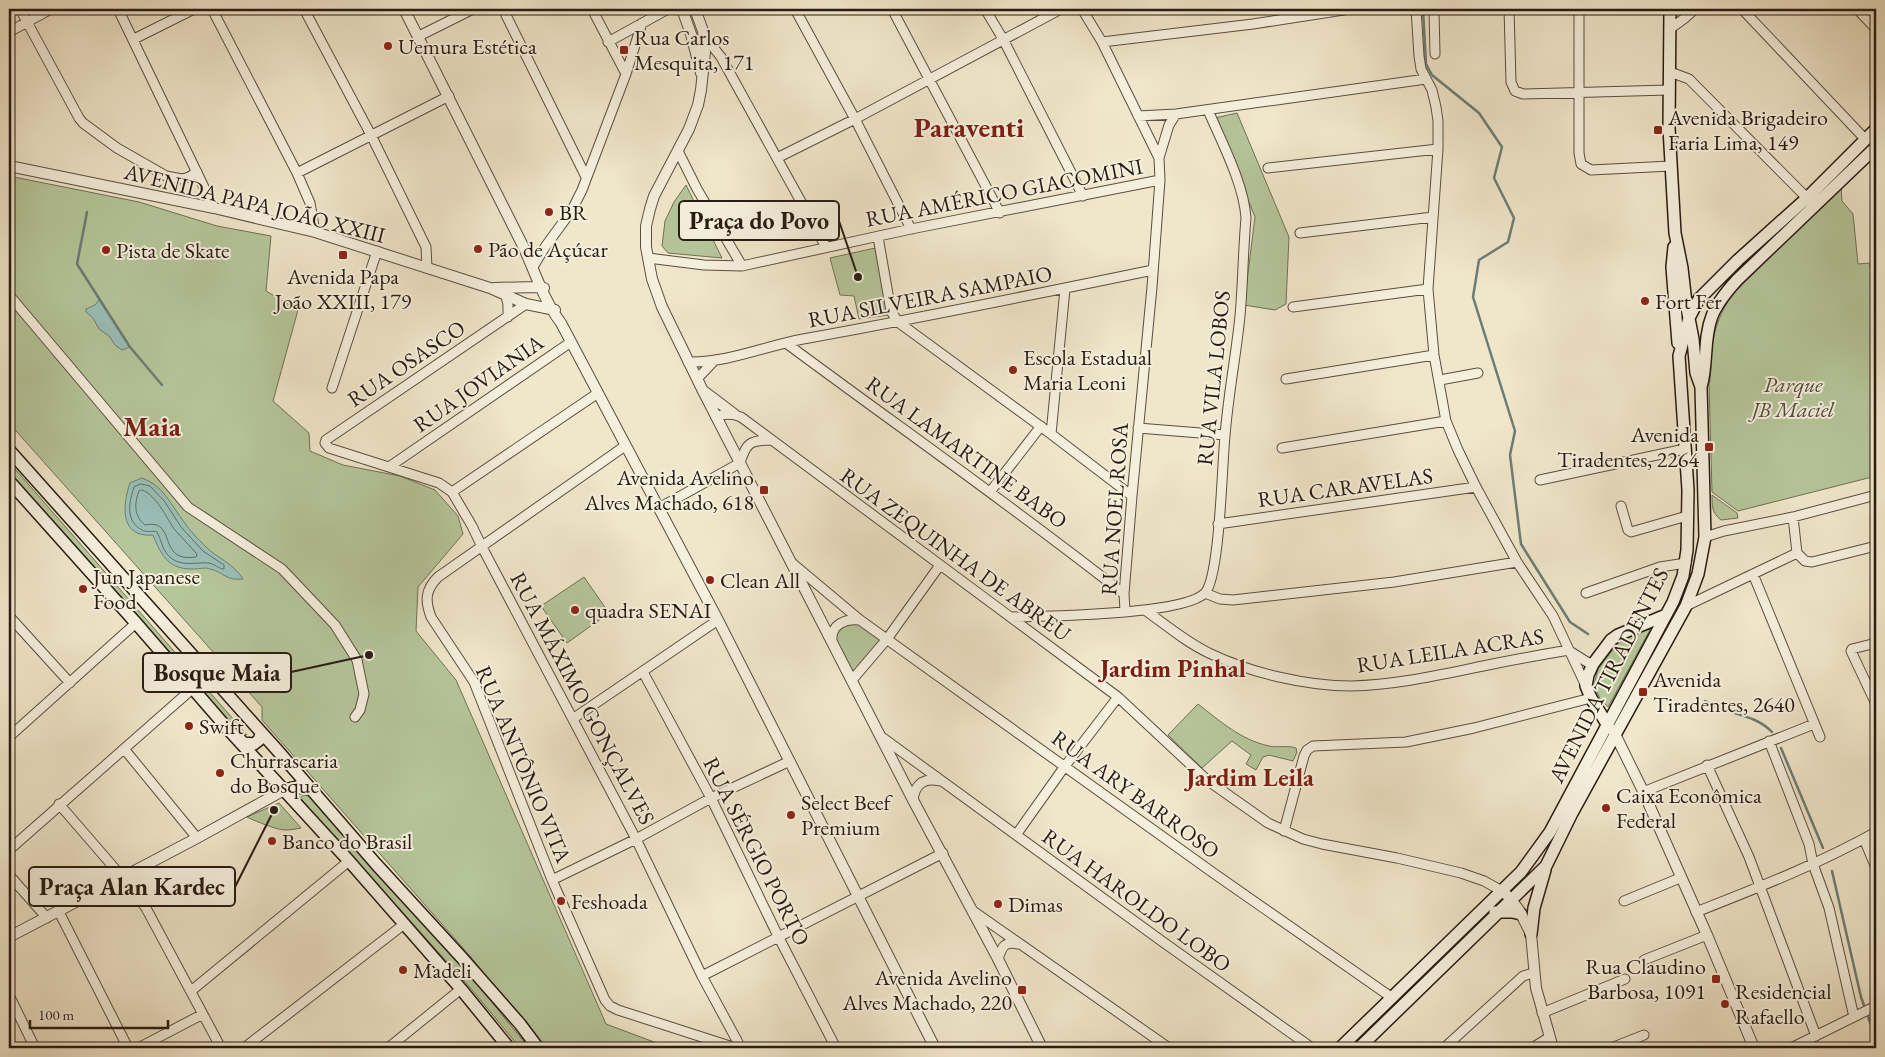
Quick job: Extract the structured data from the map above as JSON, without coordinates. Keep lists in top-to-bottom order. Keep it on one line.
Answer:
{"streets":{"main road":["AVENIDA TIRADENTES"],"street":["RUA AMÉRICO GIACOMINI","AVENIDA PAPA JOÃO XXIII","RUA SILVEIRA SAMPAIO","RUA OSASCO","RUA VILA LOBOS","RUA JOVIANIA","RUA LAMARTINE BABO","RUA CARAVELAS","RUA NOEL ROSA","RUA ZEQUINHA DE ABREU","RUA LEILA ACRAS","RUA MÁXIMO GONÇALVES","RUA ANTÔNIO VITA","RUA ARY BARROSO","RUA SÉRGIO PORTO","RUA HAROLDO LOBO"]},"crossings":[["RUA AMÉRICO GIACOMINI","RUA NOEL ROSA"],["AVENIDA PAPA JOÃO XXIII","RUA OSASCO"],["RUA SILVEIRA SAMPAIO","RUA LAMARTINE BABO"],["RUA SILVEIRA SAMPAIO","RUA NOEL ROSA"],["RUA OSASCO","RUA JOVIANIA"],["RUA VILA LOBOS","RUA CARAVELAS"],["RUA LAMARTINE BABO","RUA NOEL ROSA"],["RUA ZEQUINHA DE ABREU","AVENIDA TIRADENTES"],["AVENIDA TIRADENTES","RUA ARY BARROSO"],["RUA MÁXIMO GONÇALVES","RUA ANTÔNIO VITA"]],"districts":["Paraventi","Maia","Jardim Pinhal","Jardim Leila"],"parks":["Parque JB Maciel"],"places":{"other":["Uemura Estética","BR","Pão de Açúcar","Pista de Skate","Praça do Povo","Fort Fer","Escola Estadual Maria Leoni","Clean All","Jun Japanese Food","quadra SENAI","Bosque Maia","Swift","Churrascaria do Bosque","Caixa Econômica Federal","Praça Alan Kardec","Select Beef Premium","Banco do Brasil","Feshoada","Dimas","Madeli","Residencial Rafaello"],"transit":["Rua Carlos Mesquita, 171","Avenida Brigadeiro Faria Lima, 149","Avenida Papa João XXIII, 179","Avenida Tiradentes, 2264","Avenida Avelino Alves Machado, 618","Avenida Tiradentes, 2640","Rua Claudino Barbosa, 1091","Avenida Avelino Alves Machado, 220"]},"scale_bar":"100 m"}
